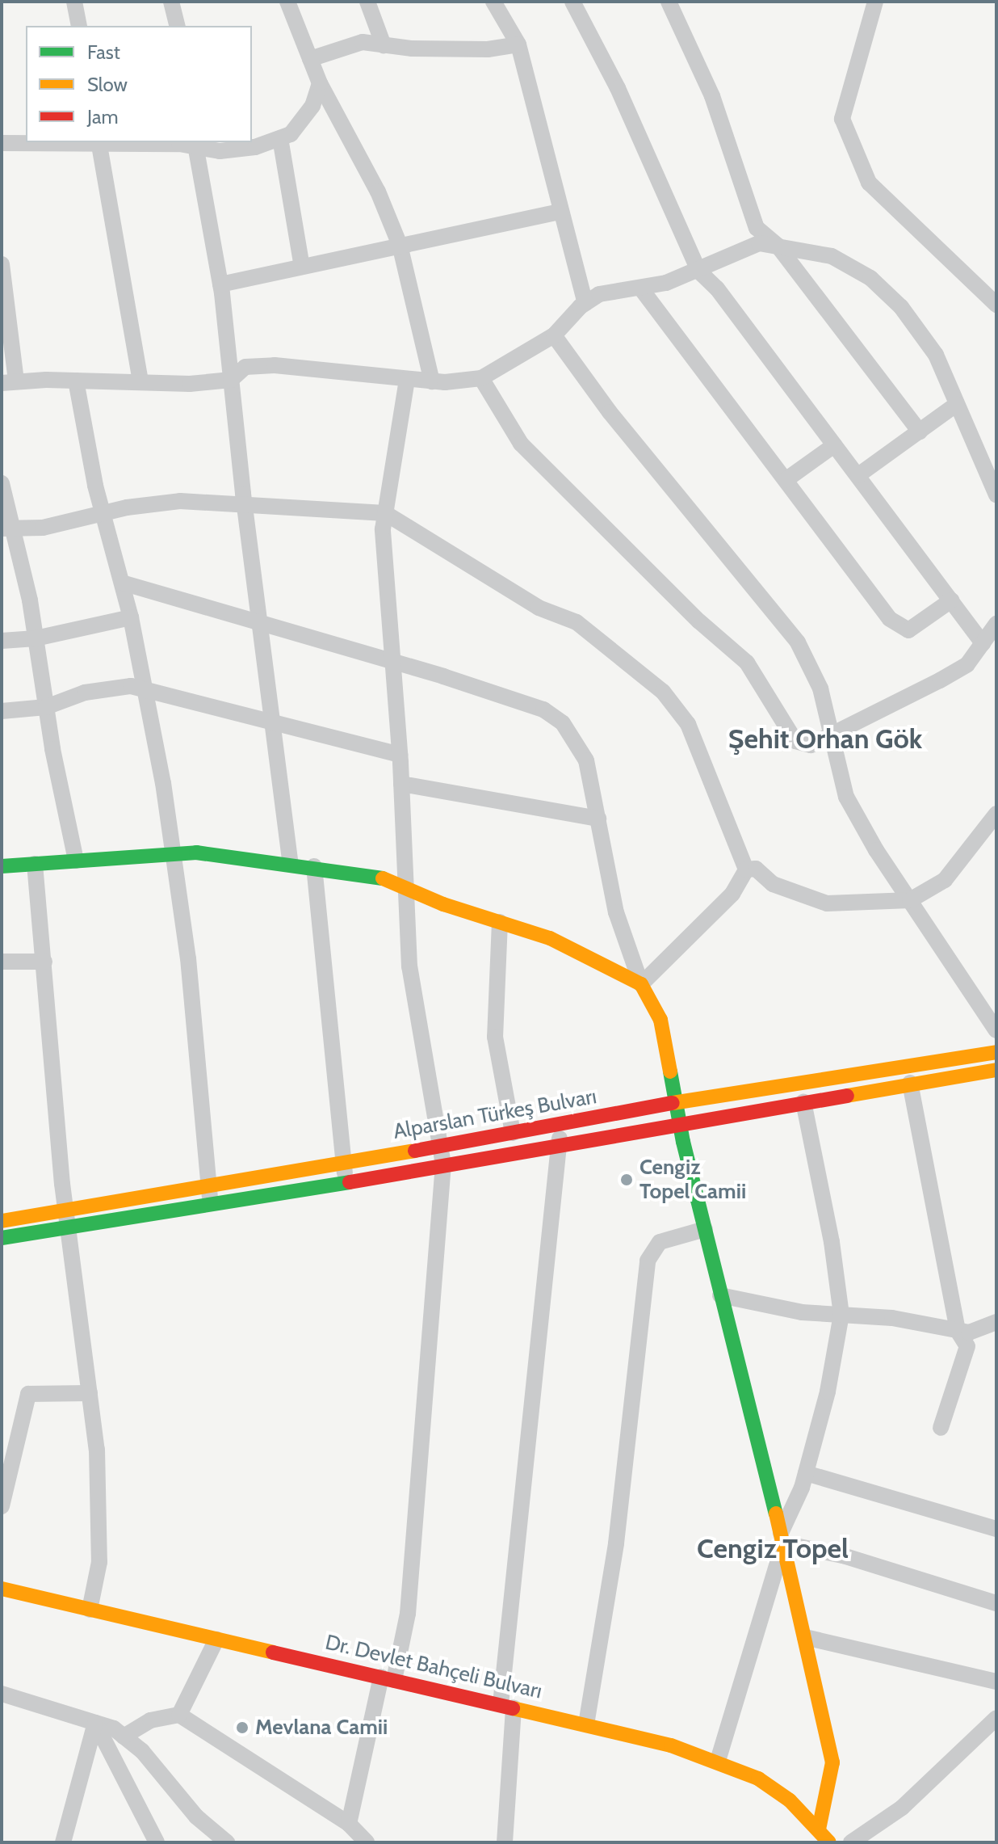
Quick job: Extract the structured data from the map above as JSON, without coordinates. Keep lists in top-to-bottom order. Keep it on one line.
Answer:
{"streets":{"main road":["Alparslan Türkeş Bulvarı","Dr. Devlet Bahçeli Bulvarı"]},"districts":["Şehit Orhan Gök","Cengiz Topel"],"places":["Cengiz Topel Camii","Mevlana Camii"],"legend":["Fast","Slow","Jam"]}
